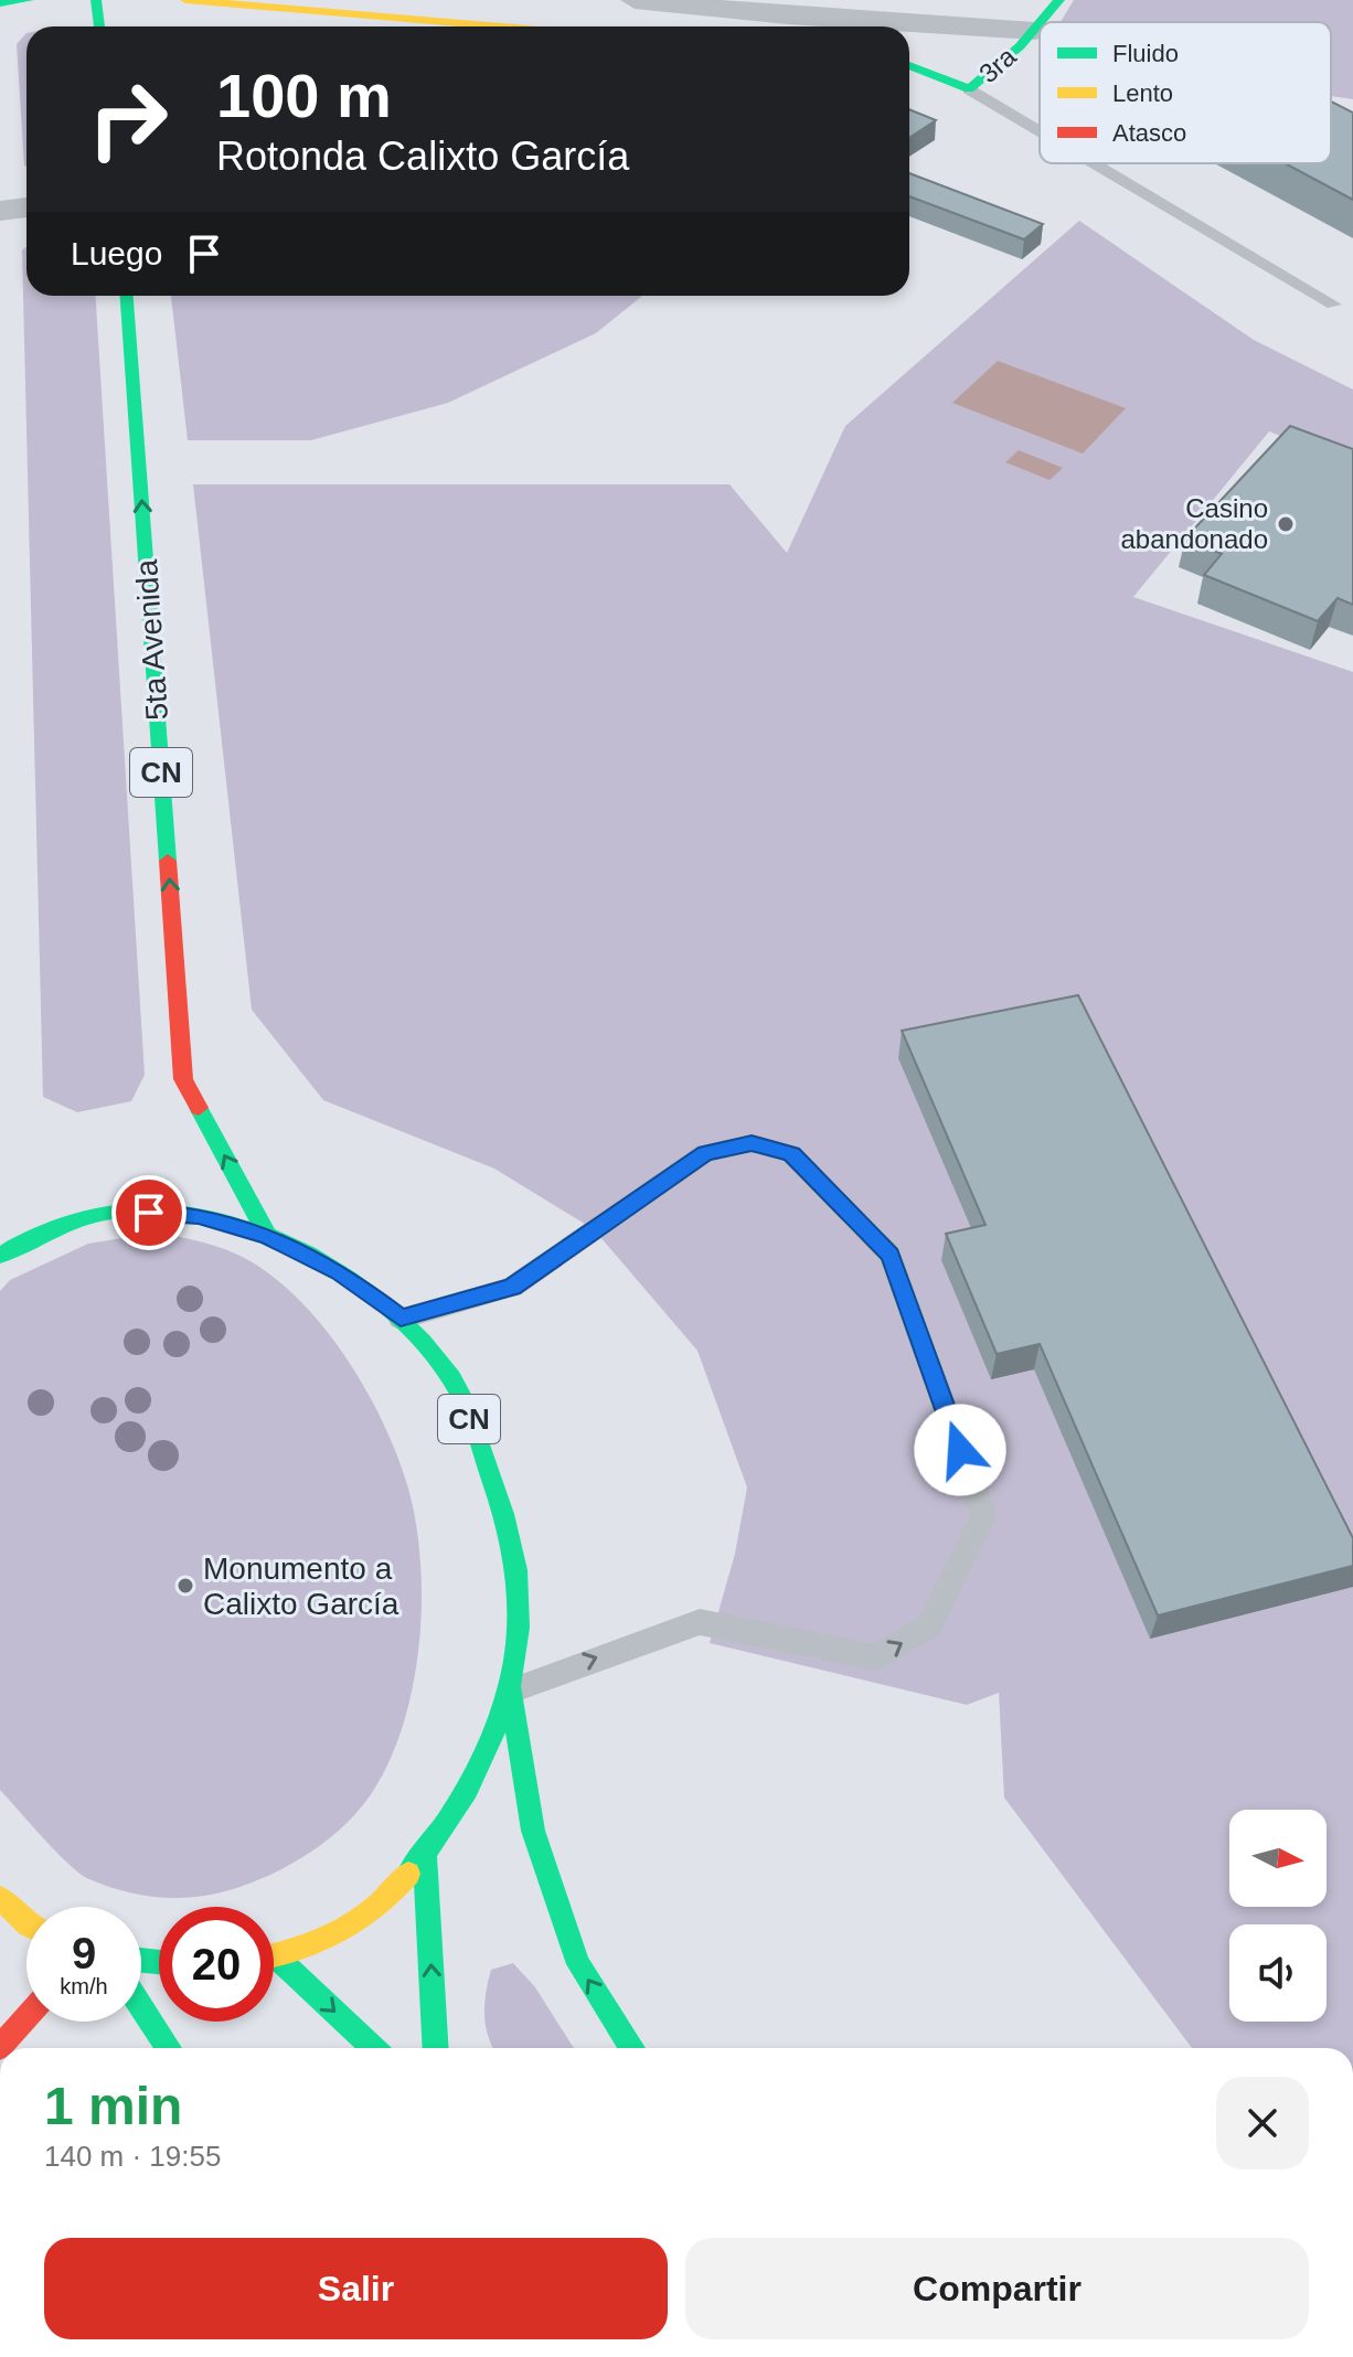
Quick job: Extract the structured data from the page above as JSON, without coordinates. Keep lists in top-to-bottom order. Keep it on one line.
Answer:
{"streets":{"main road":["3ra","5ta Avenida","CN"]},"crossings":[["5ta Avenida","CN"]],"one_way":["5ta Avenida"],"places":["Casino abandonado","Monumento a Calixto García"],"legend":["Fluido","Lento","Atasco"],"north":"right","page":{"turn":["100 m","Rotonda Calixto García"],"then":"Luego","speed":"9 km/h","limit":"20","heading":["1 min","140 m · 19:55"],"buttons":["Salir","Compartir"]}}
